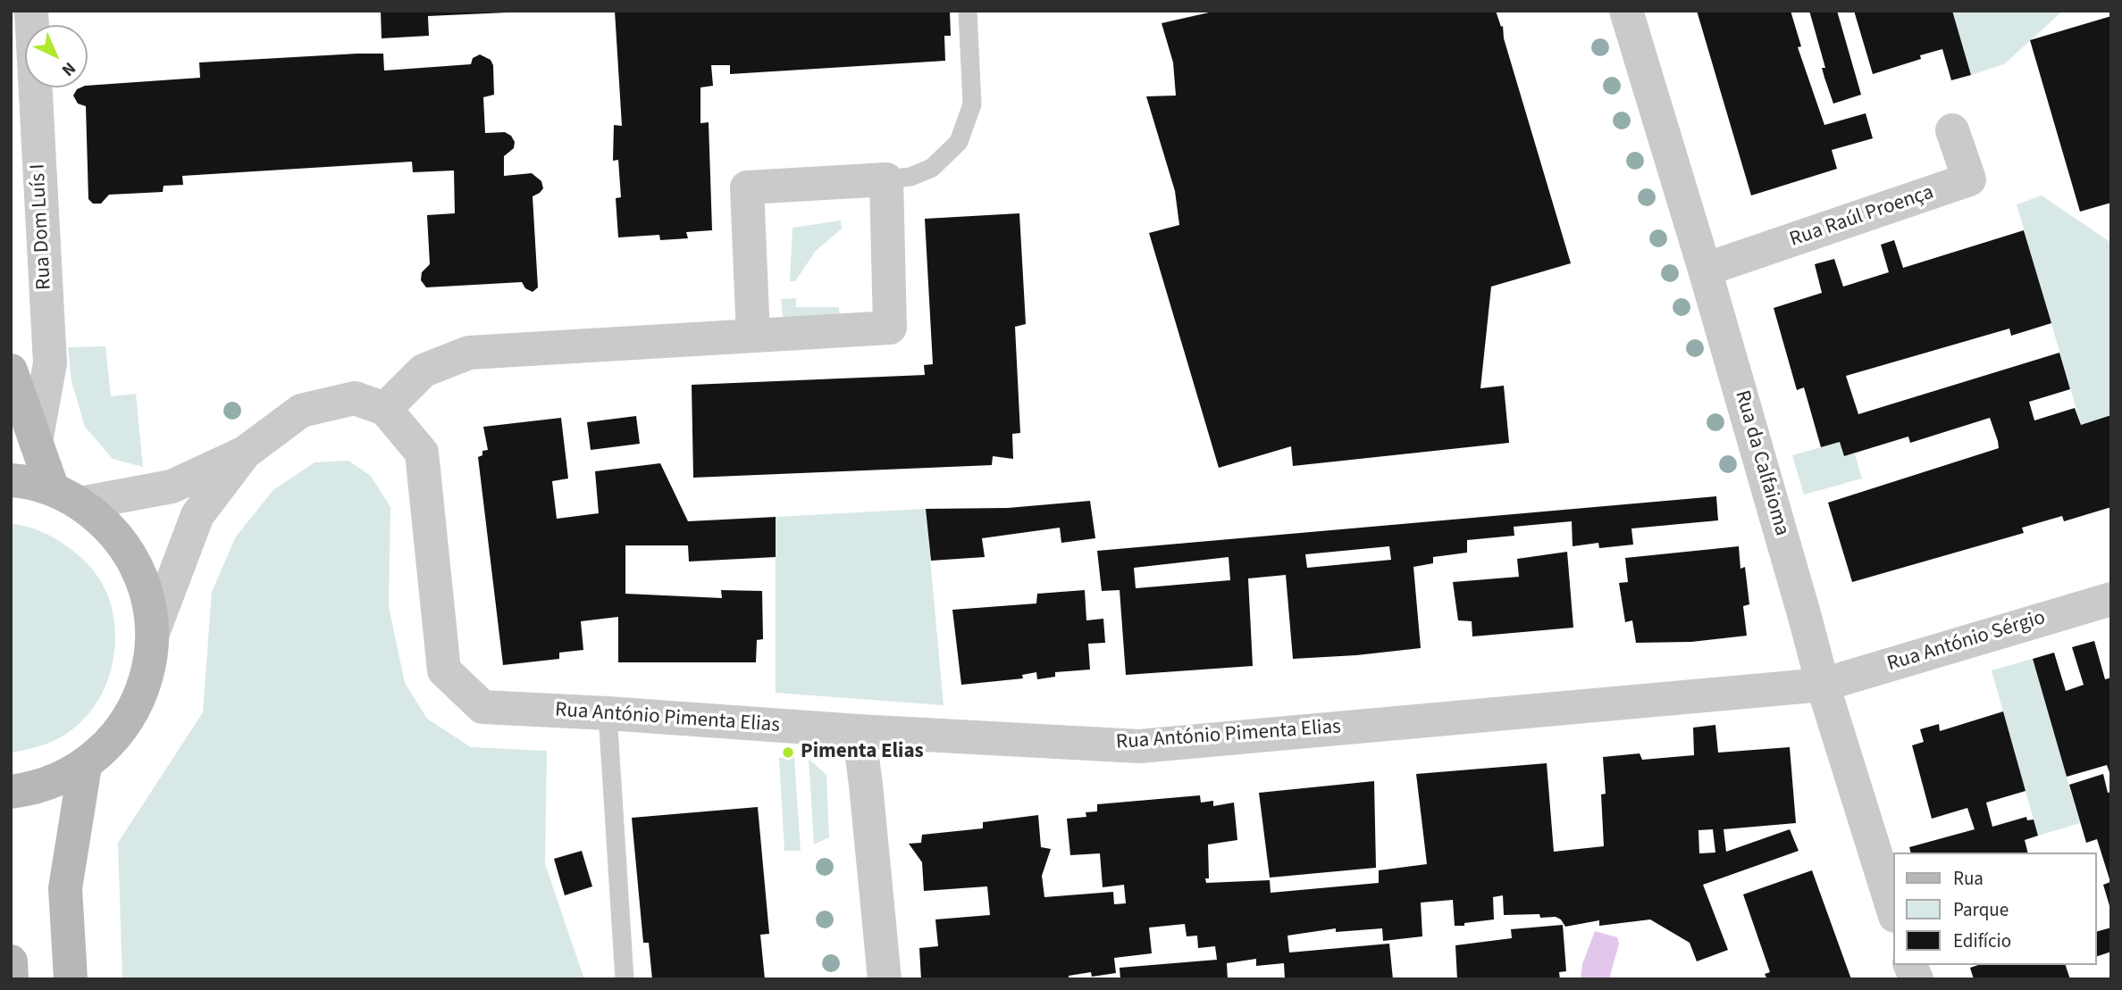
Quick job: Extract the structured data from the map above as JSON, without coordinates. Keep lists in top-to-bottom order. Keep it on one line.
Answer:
{"streets":{"main road":["Rua Dom Luís I"],"street":["Rua Raúl Proença","Rua da Calfaioma","Rua António Sérgio","Rua António Pimenta Elias"]},"crossings":[["Rua Raúl Proença","Rua da Calfaioma"],["Rua Dom Luís I","Rua António Pimenta Elias"],["Rua da Calfaioma","Rua António Sérgio"],["Rua da Calfaioma","Rua António Pimenta Elias"],["Rua António Sérgio","Rua António Pimenta Elias"]],"places":["Pimenta Elias"],"legend":["Rua","Parque","Edifício"],"north":"bottom right"}
